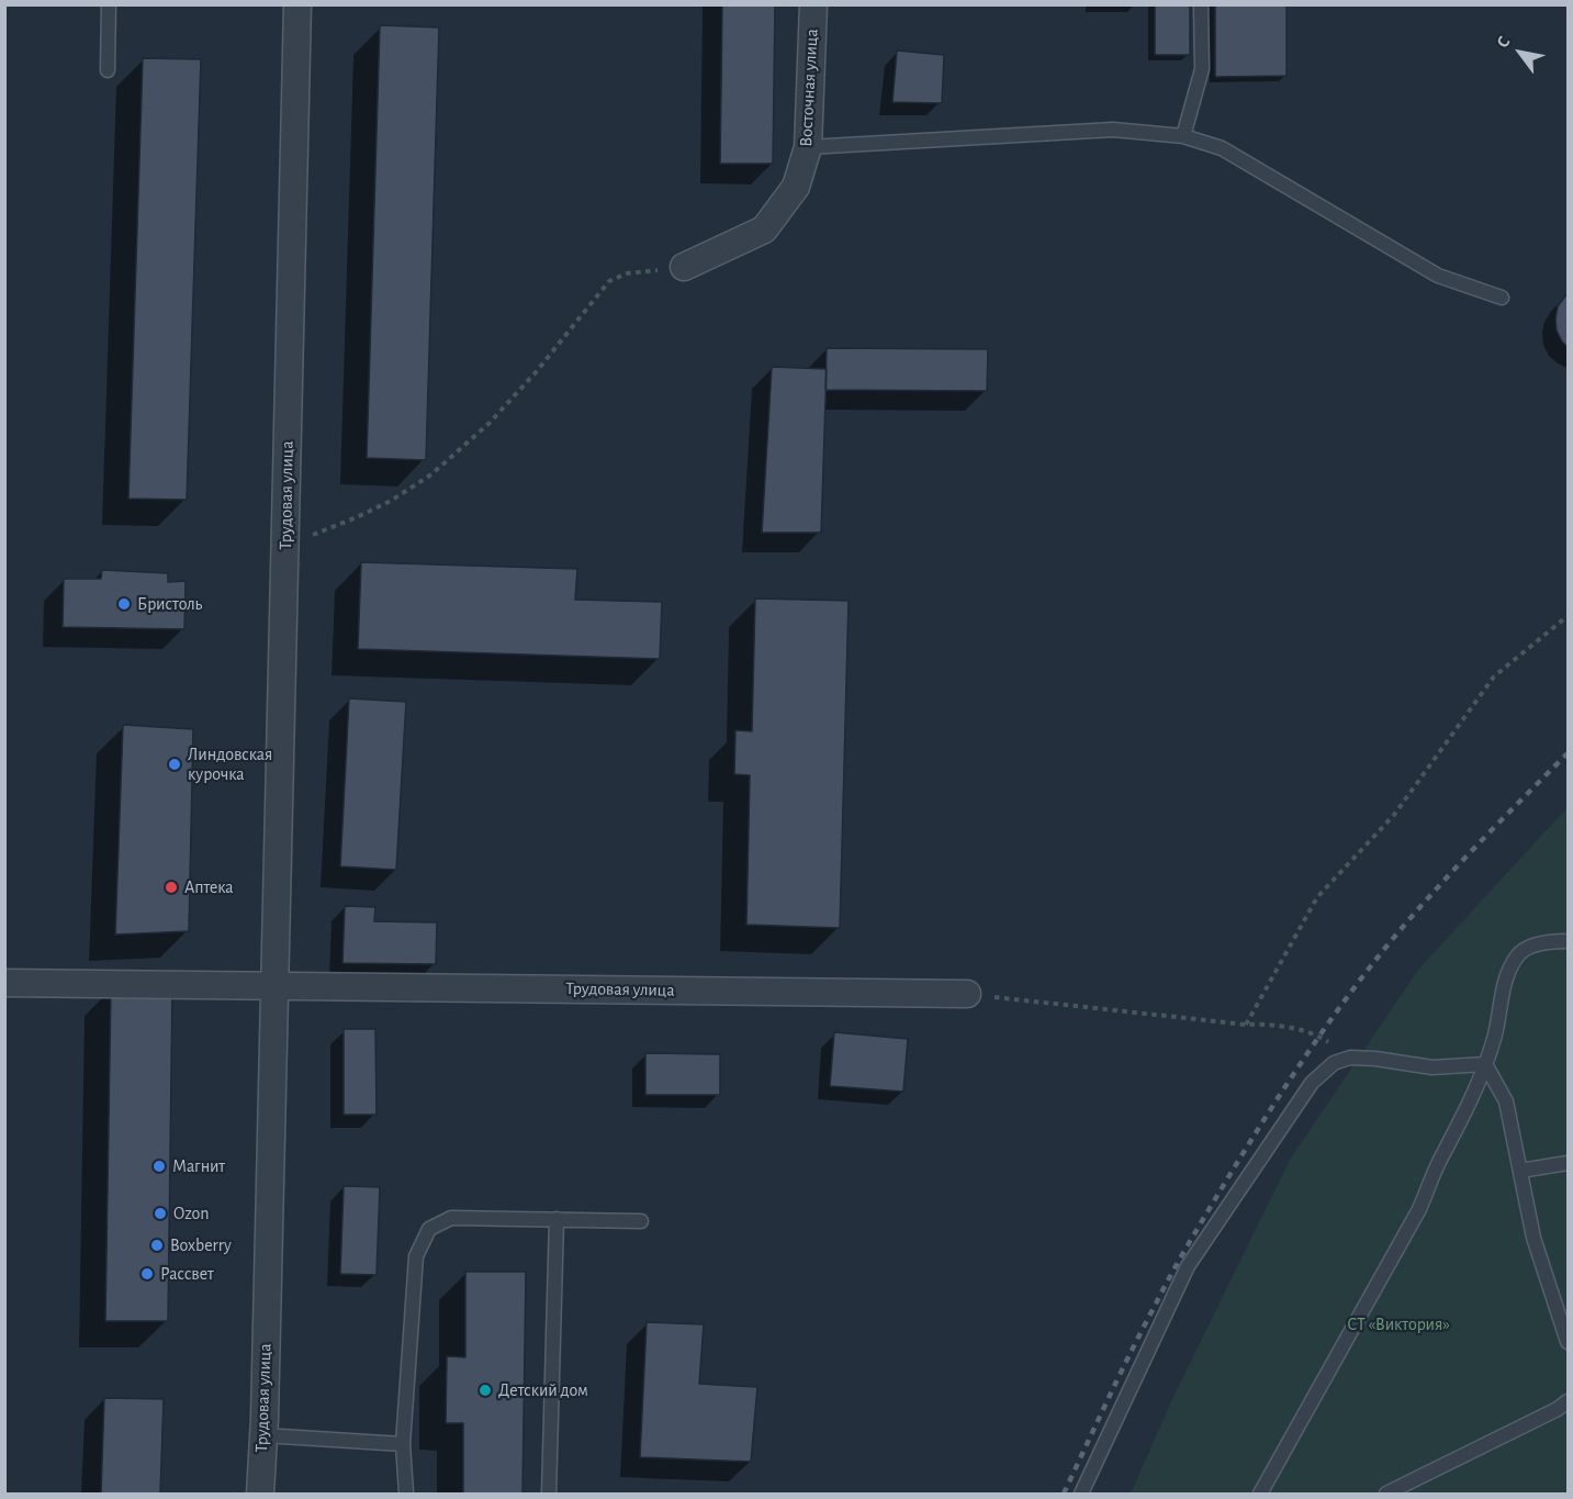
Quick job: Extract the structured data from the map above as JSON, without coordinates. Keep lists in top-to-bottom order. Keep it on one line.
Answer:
{"streets":{"street":["Восточная улица","Трудовая улица"]},"parks":["СТ «Виктория»"],"places":["Бристоль","Линдовская курочка","Аптека","Магнит","Ozon","Boxberry","Рассвет","Детский дом"],"north":"top left"}
